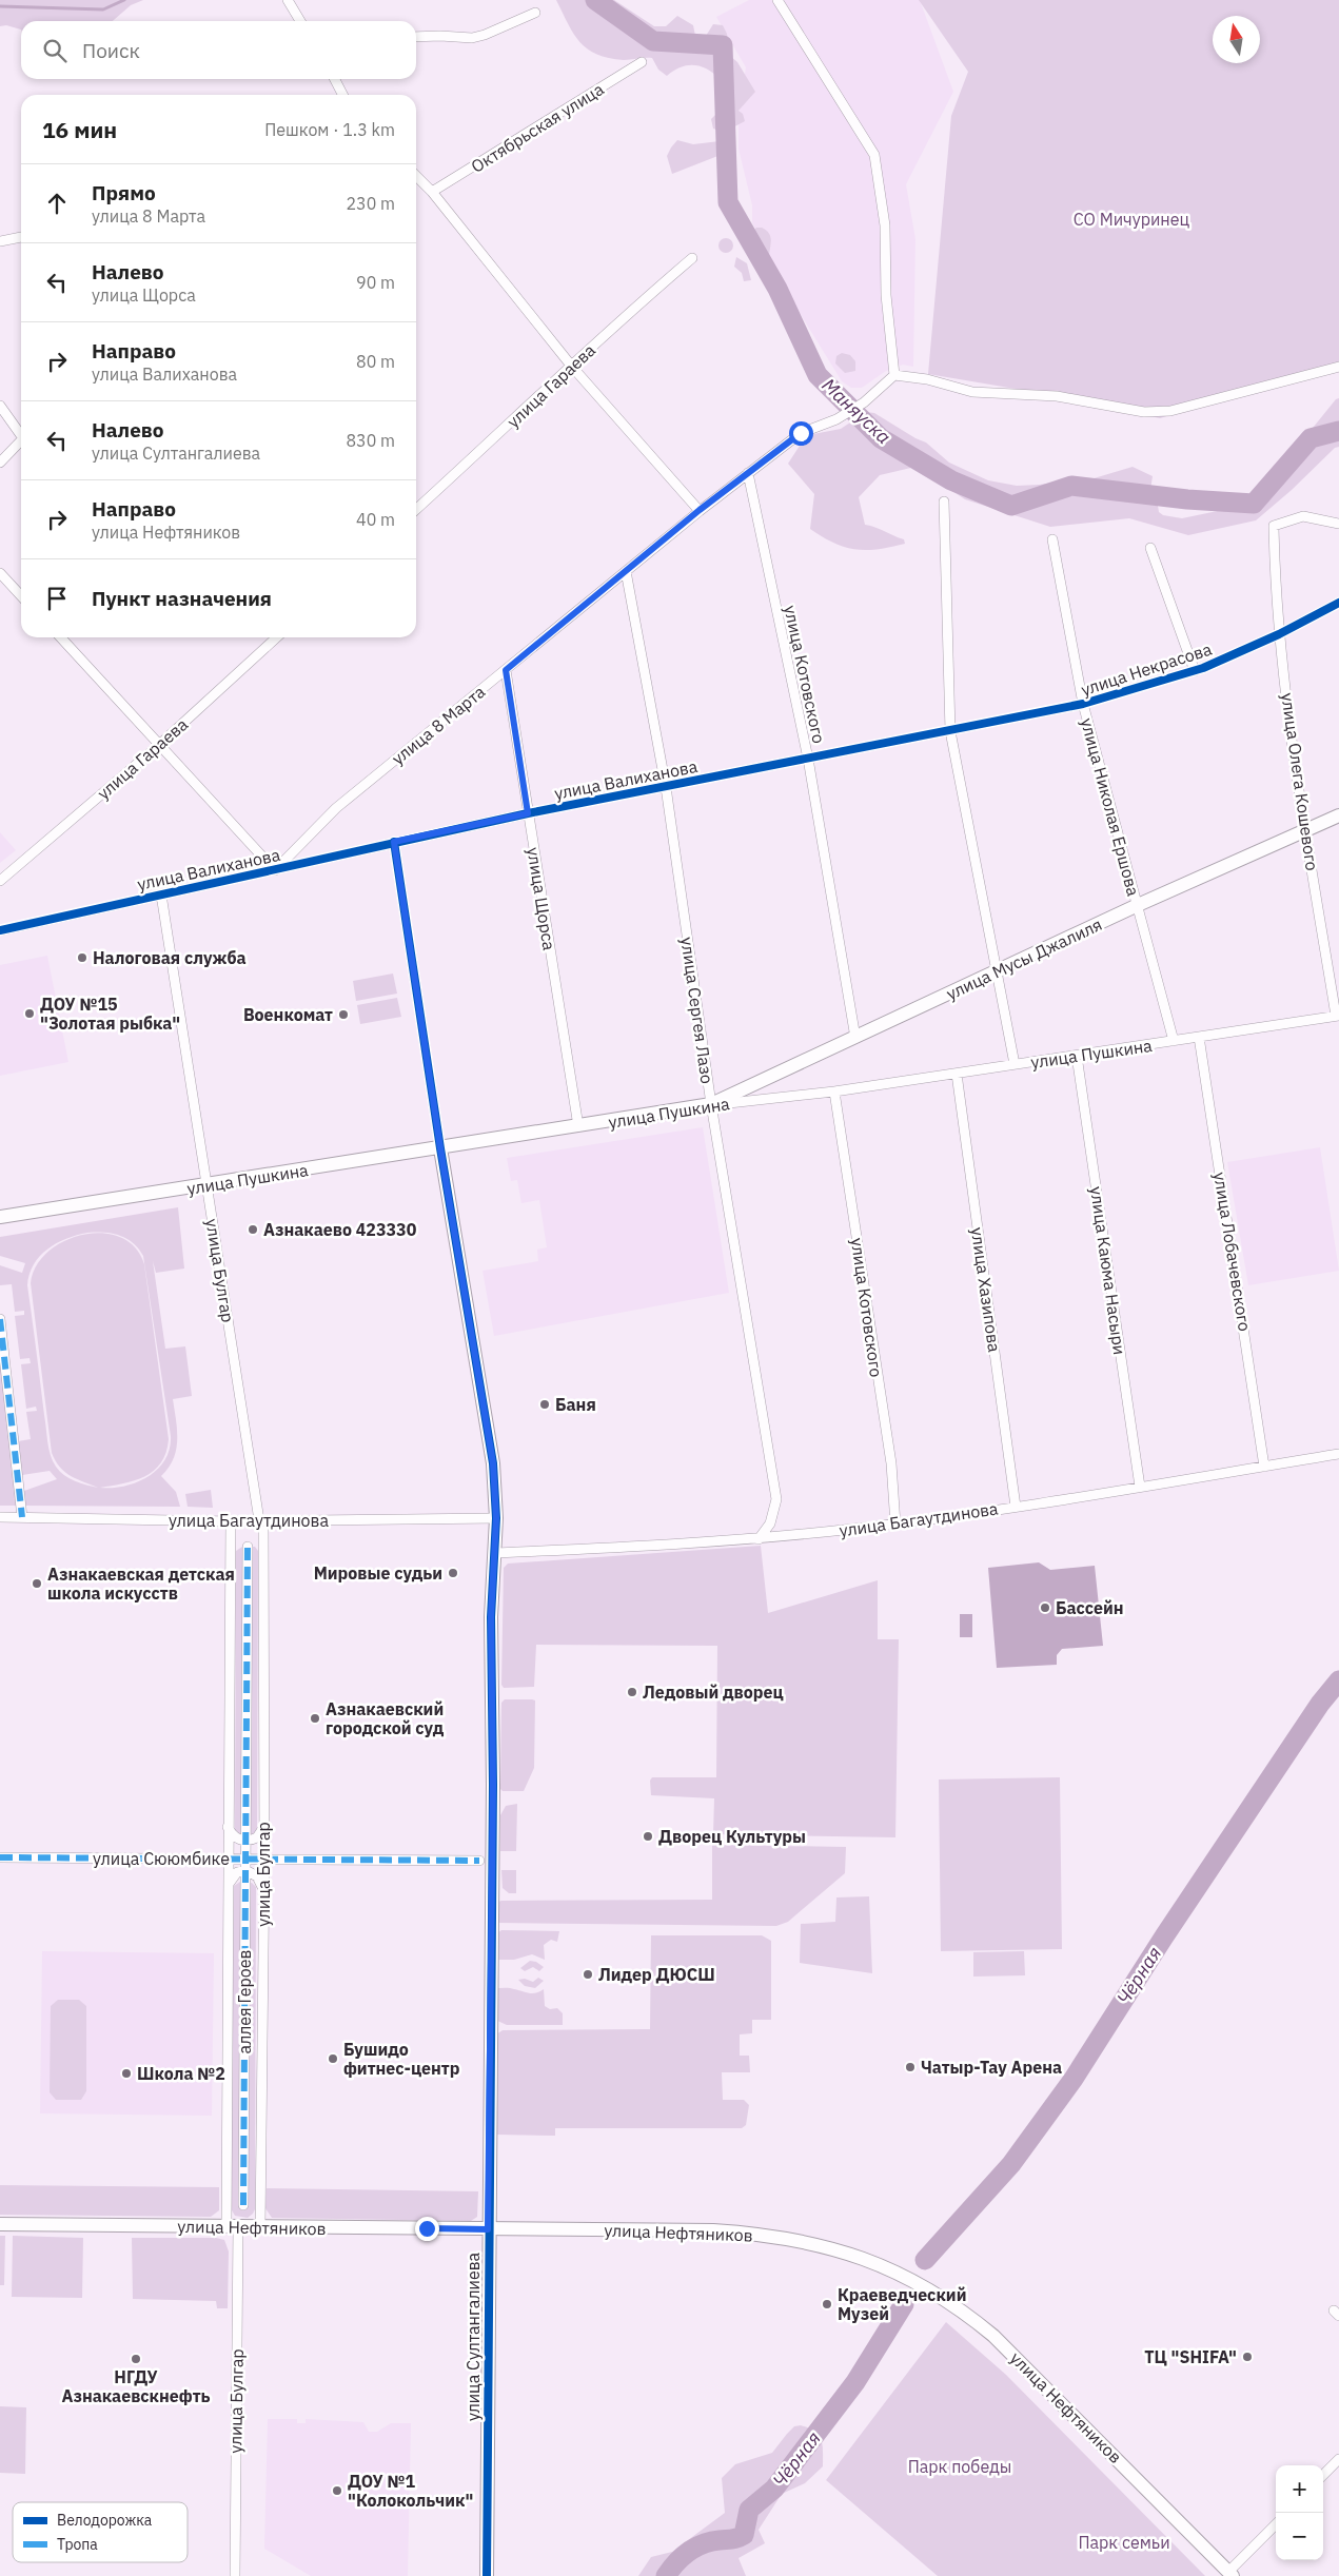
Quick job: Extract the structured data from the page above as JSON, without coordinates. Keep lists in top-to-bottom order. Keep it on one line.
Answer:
{"streets":{"street":["Октябрьская улица","улица Гараева","улица Некрасова","улица Котовского","улица 8 Марта","улица Валиханова","улица Олега Кошевого","улица Николая Ершова","улица Щорса","улица Мусы Джалиля","улица Сергея Лазо","улица Пушкина","улица Лобачевского","улица Булгар","улица Каюма Насыри","улица Хазипова","улица Багаутдинова","улица Сююмбике","аллея Героев","улица Нефтяников","улица Султангалиева"]},"crossings":[["улица Некрасова","улица Валиханова"],["улица Некрасова","улица Олега Кошевого"],["улица Некрасова","улица Николая Ершова"],["улица Котовского","улица 8 Марта"],["улица Котовского","улица Валиханова"],["улица Котовского","улица Мусы Джалиля"],["улица Котовского","улица Пушкина"],["улица Котовского","улица Багаутдинова"],["улица 8 Марта","улица Валиханова"],["улица 8 Марта","улица Щорса"],["улица 8 Марта","улица Сергея Лазо"],["улица Валиханова","улица Щорса"],["улица Валиханова","улица Сергея Лазо"],["улица Валиханова","улица Булгар"],["улица Валиханова","улица Султангалиева"],["улица Олега Кошевого","улица Мусы Джалиля"],["улица Олега Кошевого","улица Пушкина"],["улица Николая Ершова","улица Мусы Джалиля"],["улица Николая Ершова","улица Пушкина"],["улица Щорса","улица Пушкина"],["улица Мусы Джалиля","улица Сергея Лазо"],["улица Мусы Джалиля","улица Пушкина"],["улица Сергея Лазо","улица Пушкина"],["улица Сергея Лазо","улица Багаутдинова"],["улица Пушкина","улица Лобачевского"],["улица Пушкина","улица Булгар"],["улица Пушкина","улица Каюма Насыри"],["улица Пушкина","улица Хазипова"],["улица Пушкина","улица Султангалиева"],["улица Лобачевского","улица Багаутдинова"],["улица Булгар","улица Багаутдинова"],["улица Булгар","улица Сююмбике"],["улица Булгар","улица Нефтяников"],["улица Каюма Насыри","улица Багаутдинова"],["улица Хазипова","улица Багаутдинова"],["улица Багаутдинова","улица Султангалиева"],["улица Сююмбике","аллея Героев"],["улица Нефтяников","улица Султангалиева"]],"water":["Маняуска","Чёрная"],"parks":["СО Мичуринец","Парк победы","Парк семьи"],"places":["Налоговая служба","ДОУ №15 \"Золотая рыбка\"","Военкомат","Азнакаево 423330","Баня","Мировые судьи","Азнакаевская детская школа искусств","Бассейн","Ледовый дворец","Азнакаевский городской суд","Дворец Культуры","Лидер ДЮСШ","Бушидо фитнес-центр","Чатыр-Тау Арена","Школа №2","Краеведческий Музей","ТЦ \"SHIFA\"","НГДУ Азнакаевскнефть","ДОУ №1 \"Колокольчик\""],"legend":["Велодорожка","Тропа"],"north":"top","page":{"search":"Поиск","heading":["16 мин","Пешком · 1.3 km"],"list":[["Прямо","улица 8 Марта","230 m"],["Налево","улица Щорса","90 m"],["Направо","улица Валиханова","80 m"],["Налево","улица Султангалиева","830 m"],["Направо","улица Нефтяников","40 m"],"Пункт назначения"],"map_buttons":["+","−"]}}
